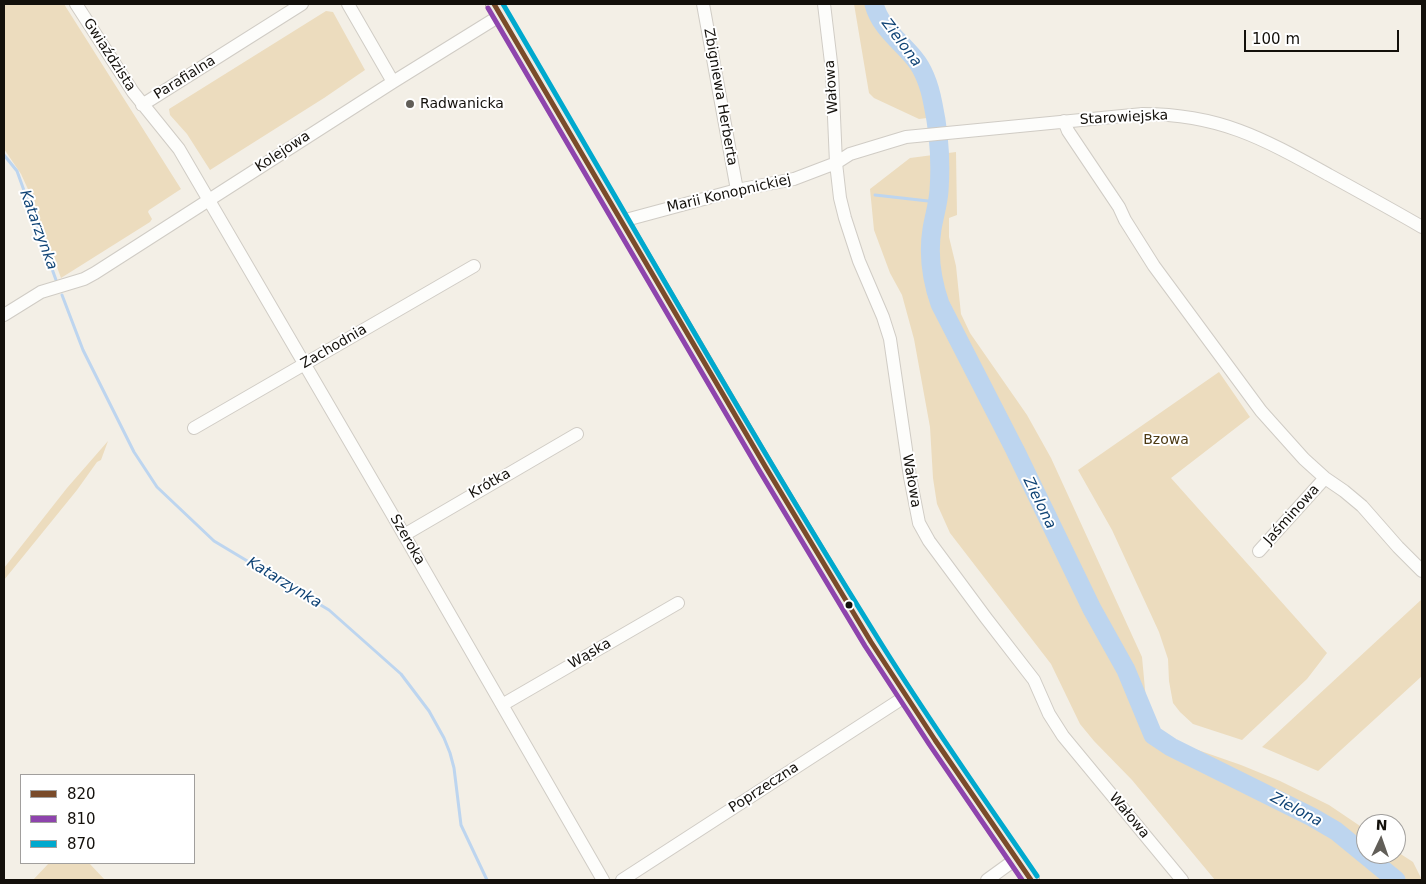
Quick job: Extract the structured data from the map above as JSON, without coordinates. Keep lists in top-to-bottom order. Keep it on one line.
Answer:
{"streets":{"street":["Gwiaździsta","Parafialna","Wałowa","Zbigniewa Herberta","Starowiejska","Kolejowa","Marii Konopnickiej","Zachodnia","Krótka","Jaśminowa","Szeroka","Wąska","Poprzeczna"]},"crossings":[["Gwiaździsta","Parafialna"],["Parafialna","Kolejowa"],["Parafialna","Szeroka"],["Wałowa","Starowiejska"],["Wałowa","Marii Konopnickiej"],["Zbigniewa Herberta","Marii Konopnickiej"],["Starowiejska","Marii Konopnickiej"],["Kolejowa","Szeroka"],["Zachodnia","Szeroka"],["Krótka","Szeroka"],["Szeroka","Wąska"]],"water":["Zielona","Katarzynka"],"parks":["Bzowa"],"places":["Radwanicka"],"lines":["transit line 820","transit line 870","transit line 810"],"legend":["820","810","870"],"scale_bar":"100 m","north":"top"}
